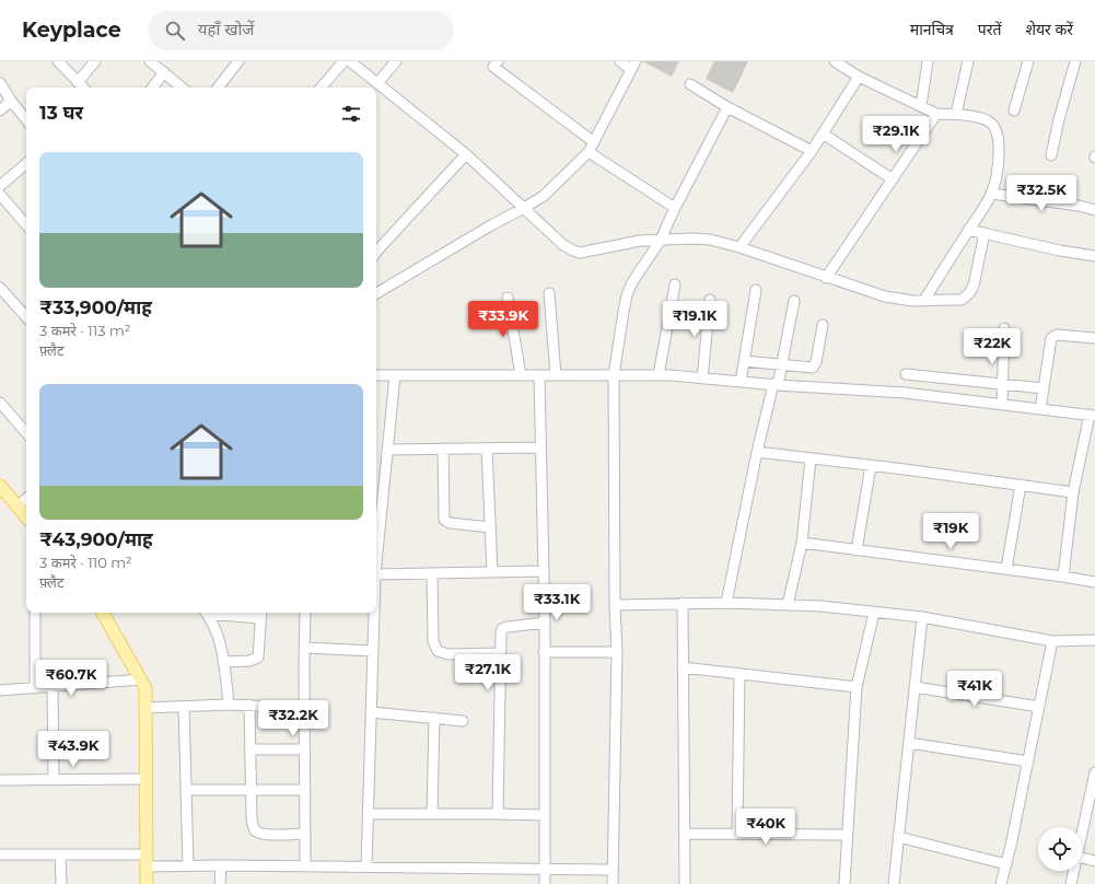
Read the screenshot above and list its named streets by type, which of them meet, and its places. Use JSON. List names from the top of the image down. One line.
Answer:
{"page":{"header":"Keyplace","search":"यहाँ खोजें","nav":["मानचित्र","परतें","शेयर करें"],"heading":"13 घर","price":["₹29.1K","₹32.5K","₹33.9K","₹19.1K","₹22K","₹19K","₹33.1K","₹27.1K","₹60.7K","₹41K","₹32.2K","₹43.9K","₹40K"],"list":[{"name":"₹33,900/माह","note":"3 कमरे · 113 m² · फ़्लैट"},{"name":"₹43,900/माह","note":"3 कमरे · 110 m² · फ़्लैट"}]}}
